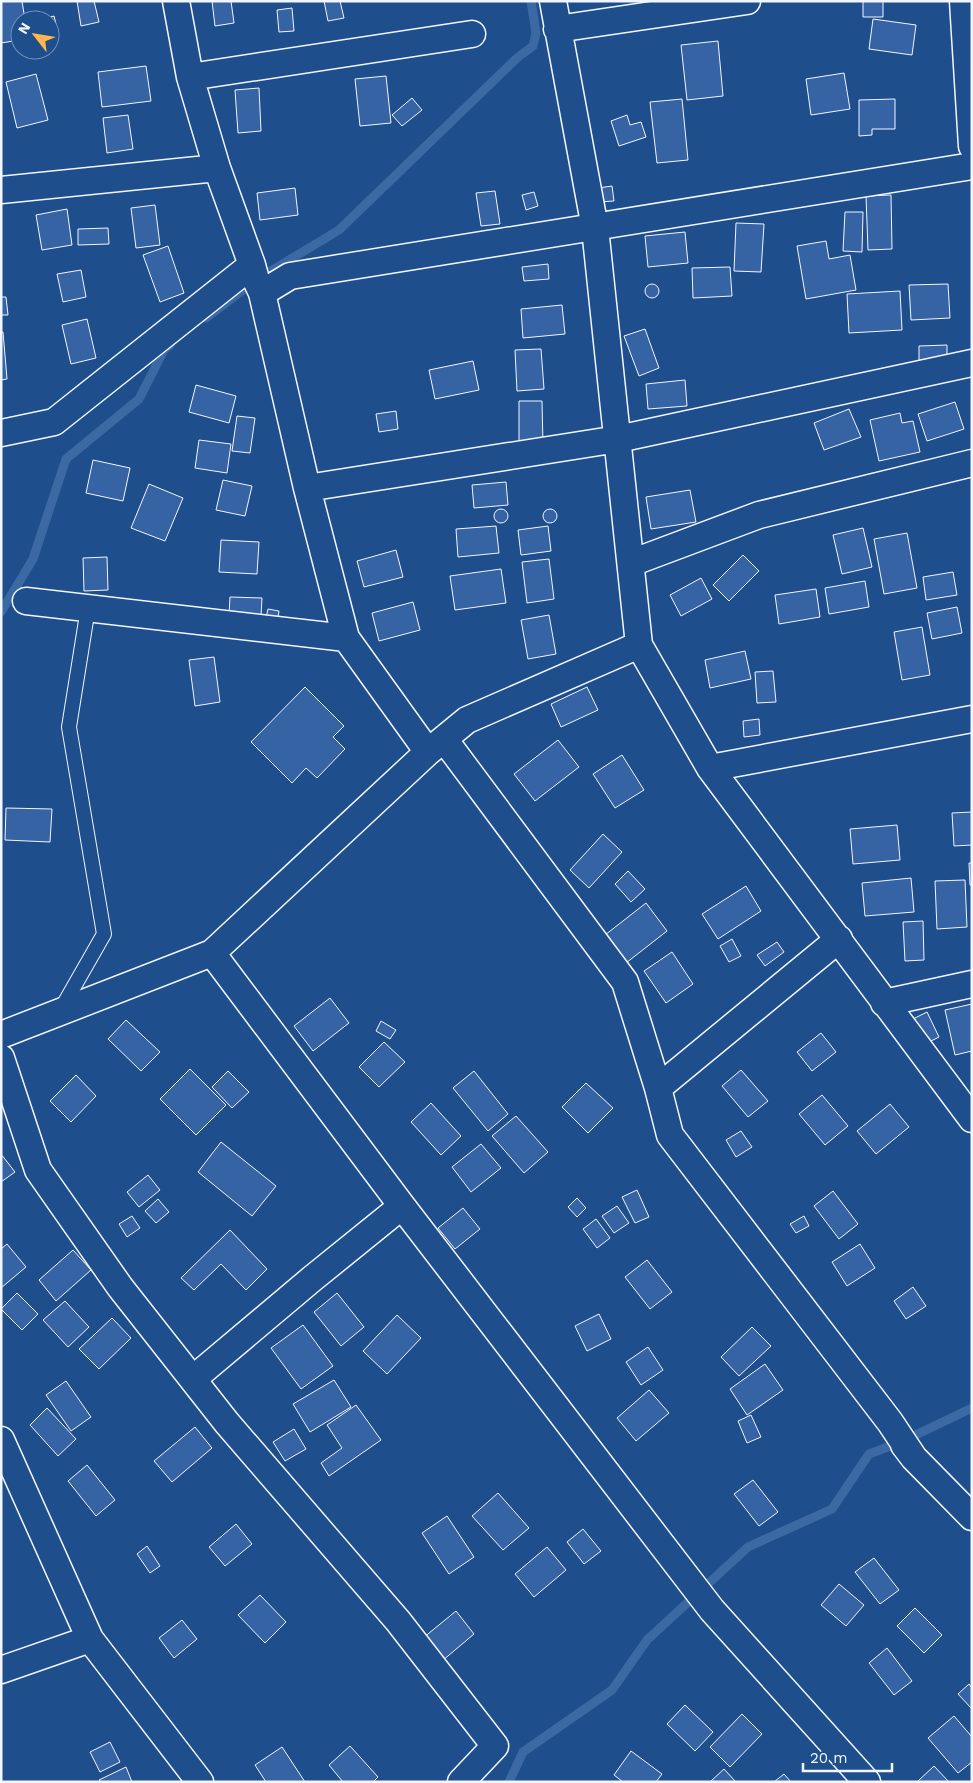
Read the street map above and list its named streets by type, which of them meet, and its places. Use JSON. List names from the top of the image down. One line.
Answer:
{"scale_bar":"20 m","north":"top left"}
